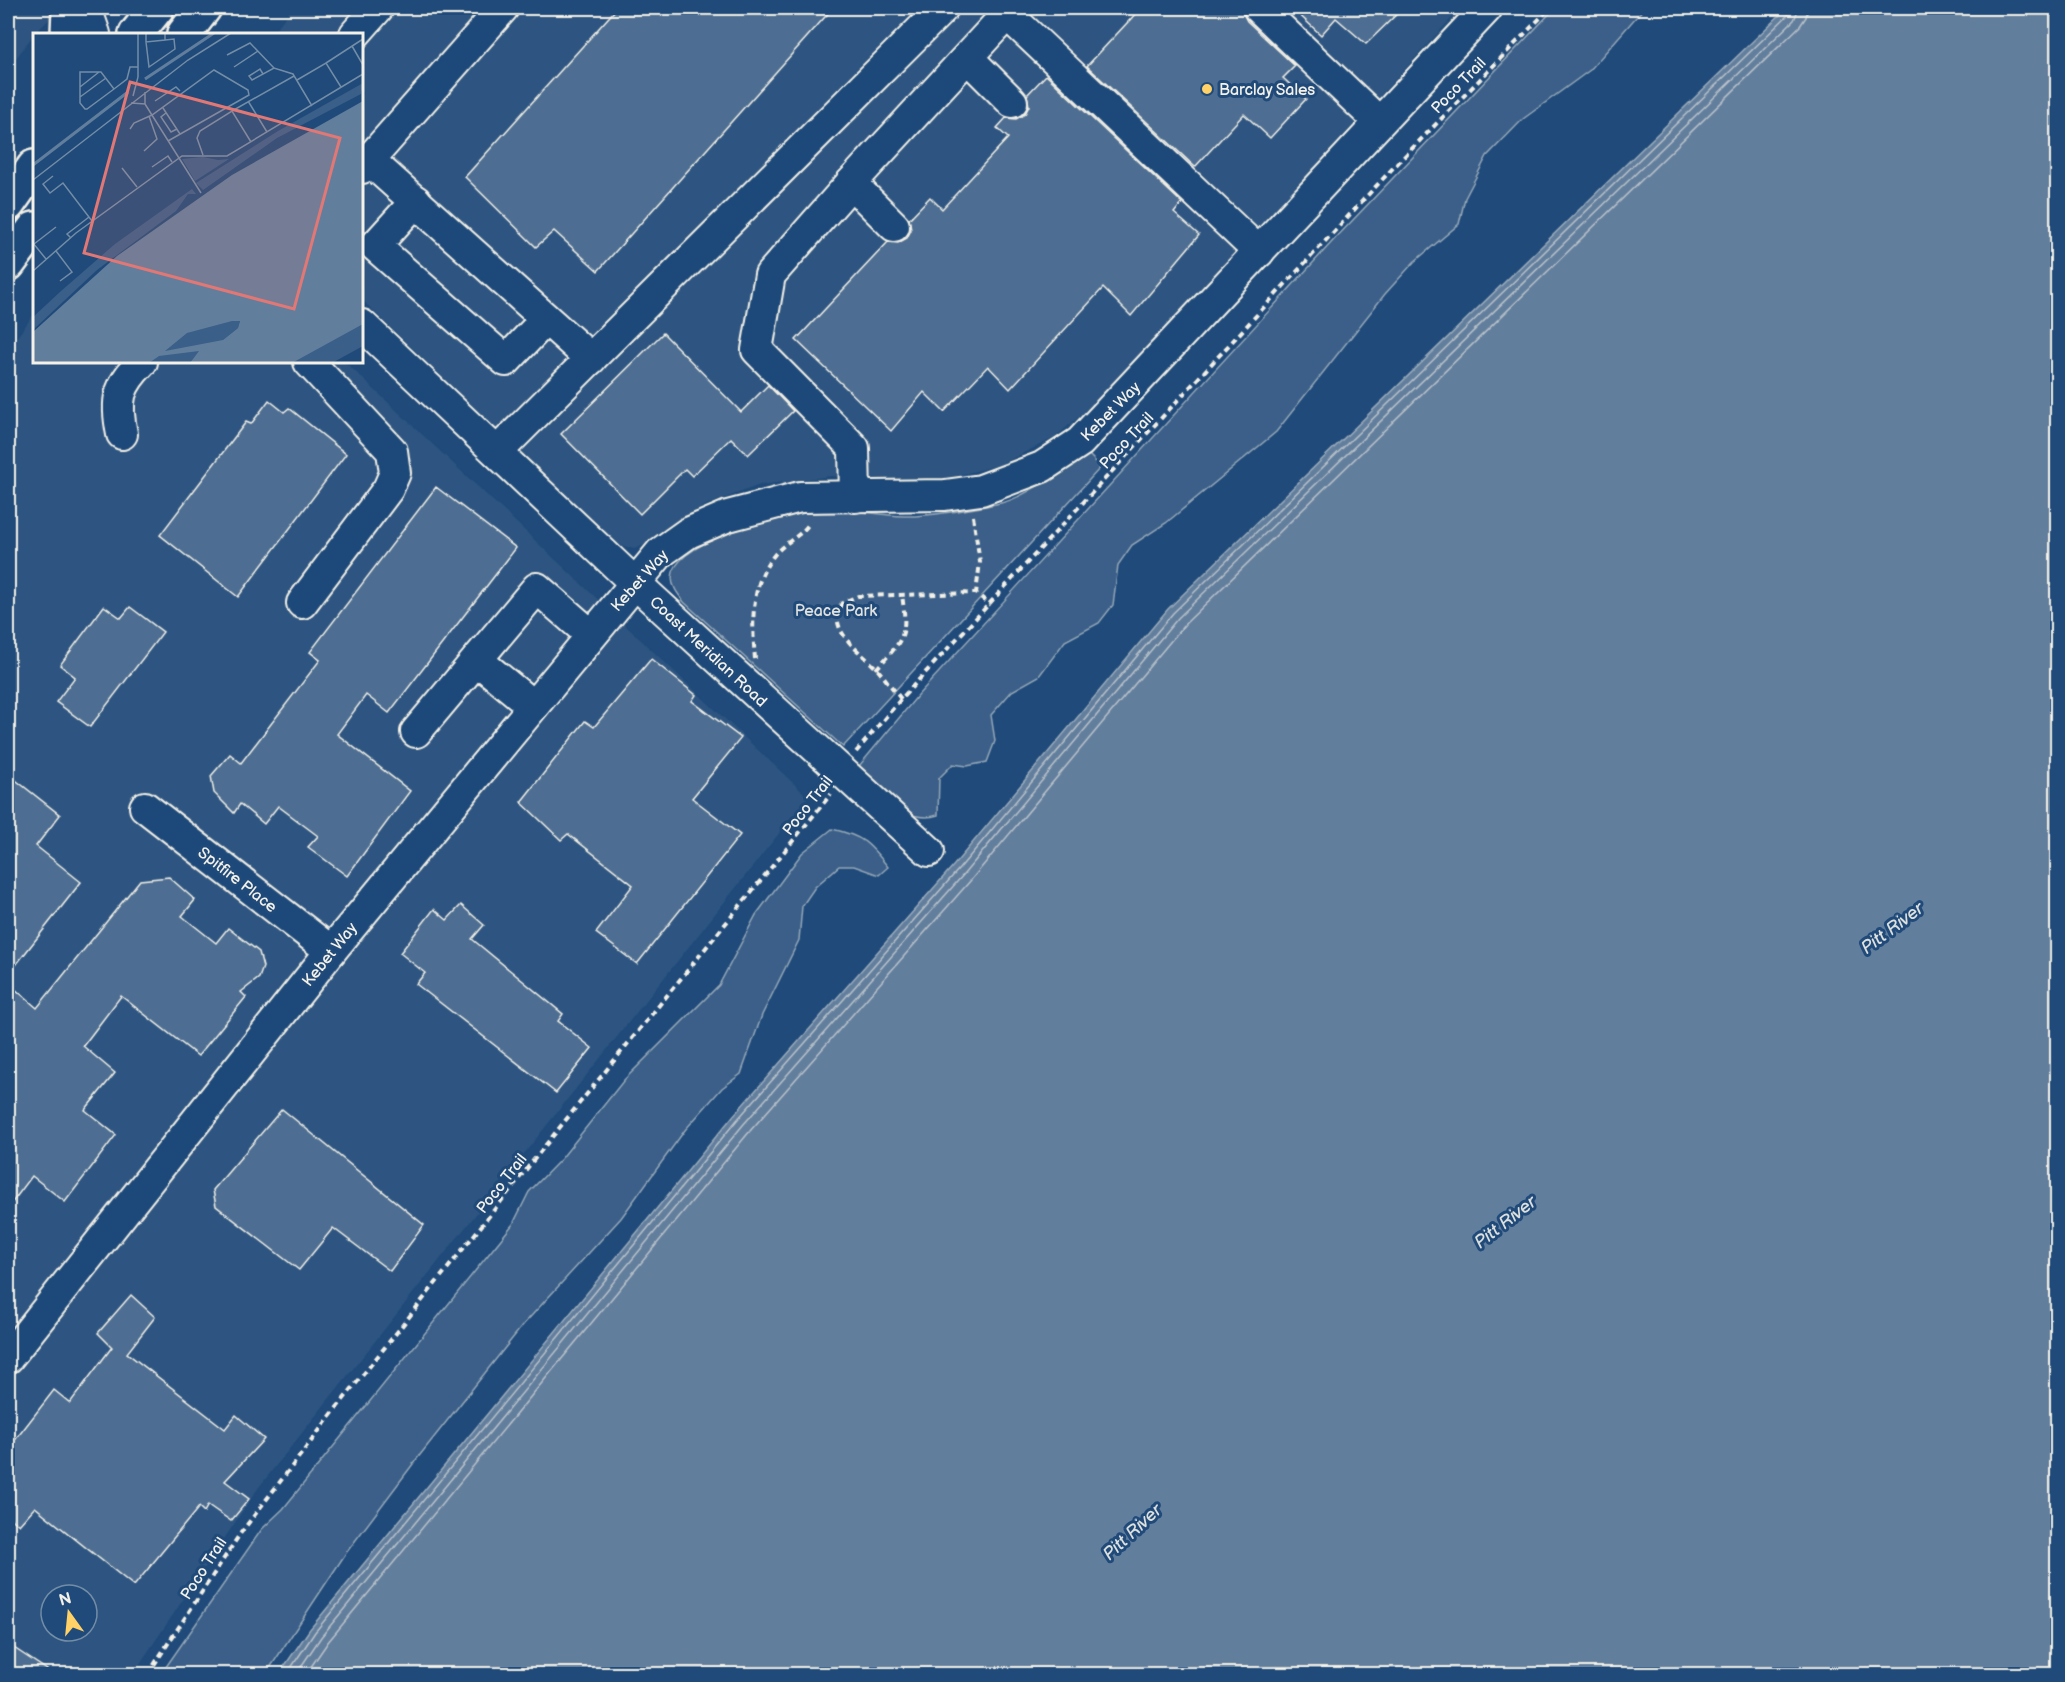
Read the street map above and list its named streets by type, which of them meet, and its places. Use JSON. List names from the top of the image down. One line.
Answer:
{"streets":{"street":["Kebet Way","Coast Meridian Road","Spitfire Place"],"path":["Poco Trail"]},"crossings":[["Poco Trail","Coast Meridian Road"],["Kebet Way","Coast Meridian Road"],["Kebet Way","Spitfire Place"]],"water":["Pitt River"],"parks":["Peace Park"],"places":["Barclay Sales"],"north":"top"}
